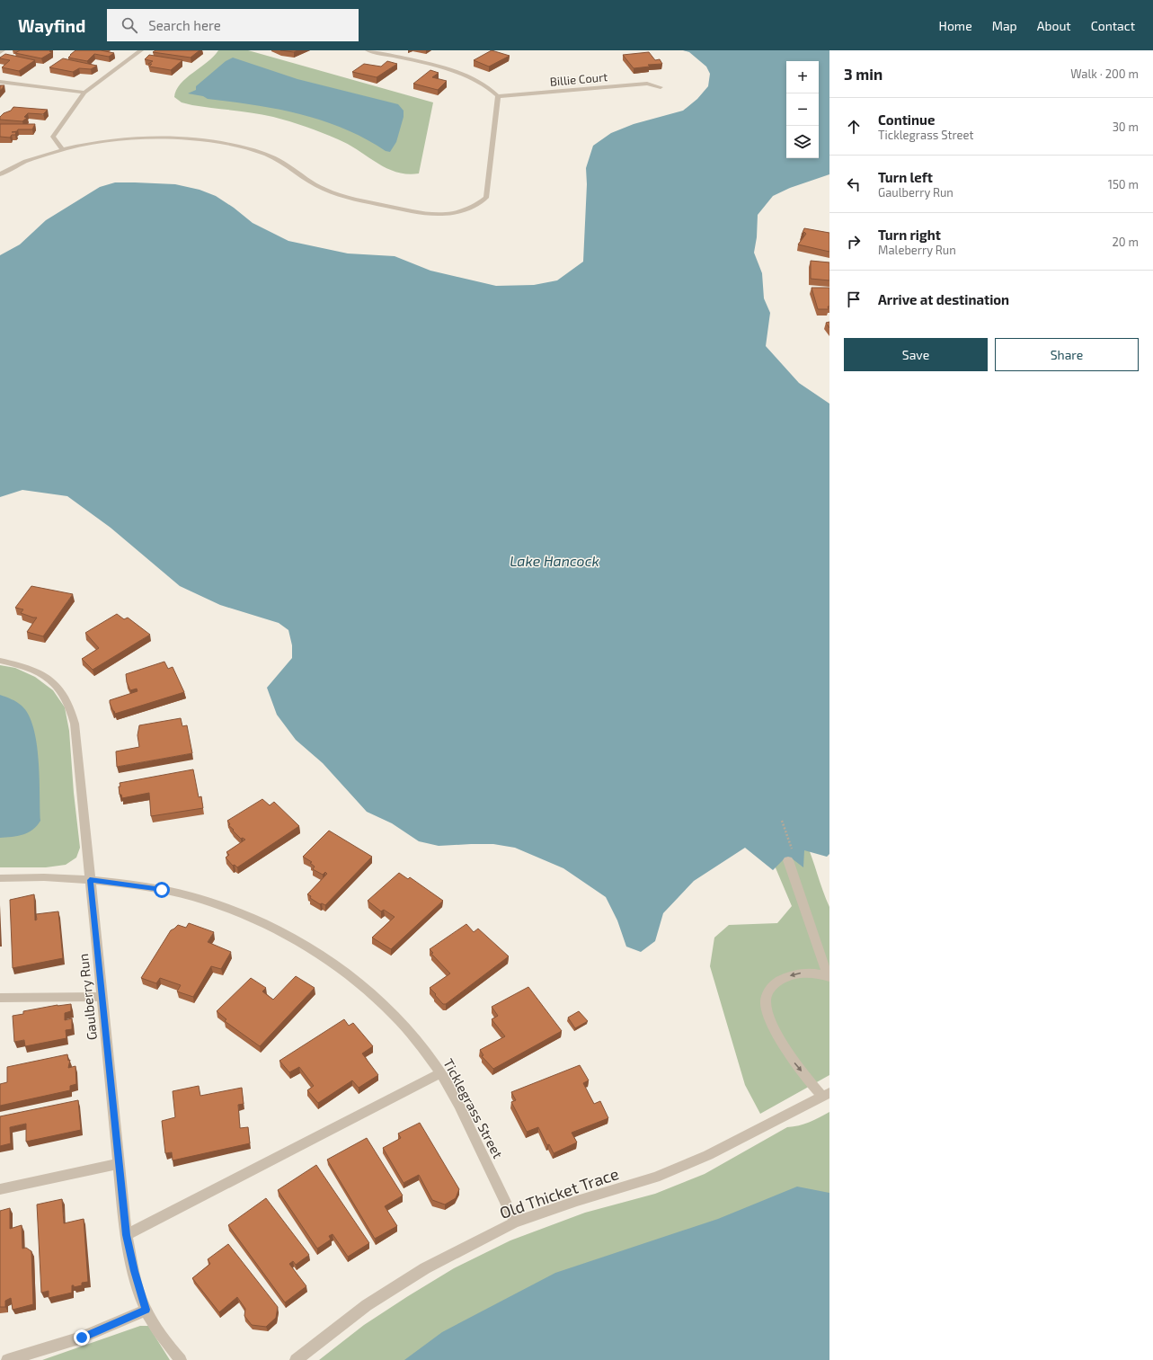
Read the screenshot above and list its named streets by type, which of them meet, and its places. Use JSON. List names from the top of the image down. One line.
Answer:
{"streets":{"street":["Billie Court","Gaulberry Run","Ticklegrass Street","Old Thicket Trace"]},"crossings":[["Gaulberry Run","Ticklegrass Street"],["Ticklegrass Street","Old Thicket Trace"]],"water":["Lake Hancock"],"page":{"header":"Wayfind","search":"Search here","nav":["Home","Map","About","Contact"],"heading":["3 min","Walk · 200 m"],"map_buttons":["+","−"],"list":[["Continue","Ticklegrass Street","30 m"],["Turn left","Gaulberry Run","150 m"],["Turn right","Maleberry Run","20 m"],"Arrive at destination"],"buttons":["Save","Share"]}}
